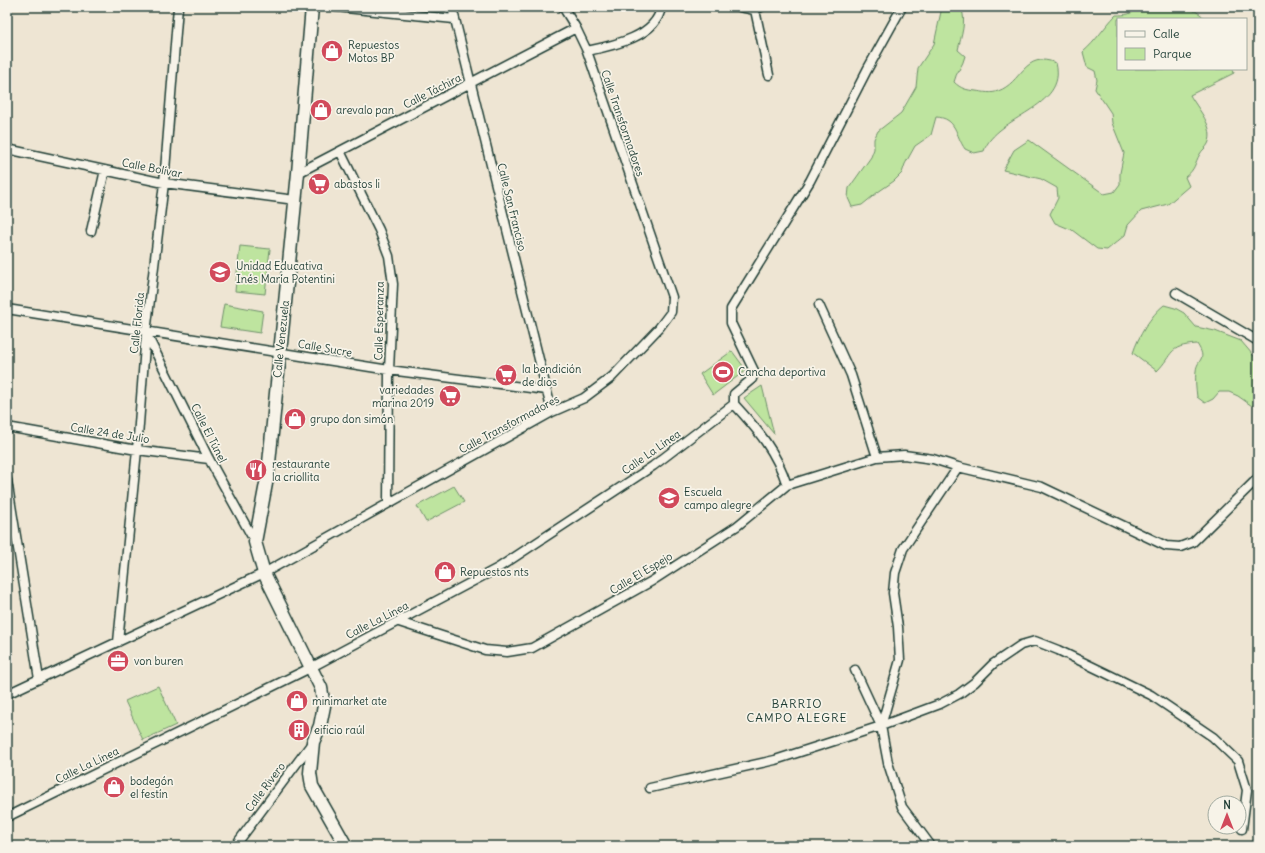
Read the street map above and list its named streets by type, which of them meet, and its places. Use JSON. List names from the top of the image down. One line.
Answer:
{"streets":{"street":["Calle Táchira","Calle Transformadores","Calle Bolívar","Calle San Franciso","Calle Esperanza","Calle Florida","Calle Venezuela","Calle Sucre","Calle 24 de Julio","Calle El Túnel","Calle La Línea","Calle El Espejo","Calle Rivero"]},"crossings":[["Calle Táchira","Calle Transformadores"],["Calle Táchira","Calle San Franciso"],["Calle Táchira","Calle Esperanza"],["Calle Táchira","Calle Venezuela"],["Calle Transformadores","Calle San Franciso"],["Calle Transformadores","Calle Esperanza"],["Calle Transformadores","Calle Venezuela"],["Calle Bolívar","Calle Florida"],["Calle Bolívar","Calle Venezuela"],["Calle San Franciso","Calle Sucre"],["Calle Esperanza","Calle Sucre"],["Calle Florida","Calle Sucre"],["Calle Florida","Calle 24 de Julio"],["Calle Florida","Calle El Túnel"],["Calle Venezuela","Calle Sucre"],["Calle Venezuela","Calle El Túnel"],["Calle Venezuela","Calle La Línea"],["Calle Venezuela","Calle Rivero"],["Calle Sucre","Calle El Túnel"],["Calle 24 de Julio","Calle El Túnel"],["Calle La Línea","Calle El Espejo"]],"districts":["BARRIO CAMPO ALEGRE"],"places":{"shop":["Repuestos Motos BP","arevalo pan","grupo don simón","Repuestos nts","minimarket ate","bodegón el festín"],"supermarket":["abastos li","la bendición de dios","variedades marina 2019"],"school or university":["Unidad Educativa Inés María Potentini","Escuela campo alegre"],"sports":["Cancha deportiva"],"restaurant":["restaurante la criollita"],"office":["von buren"],"building":["eificio raúl"]},"legend":["Calle","Parque"],"north":"top"}
